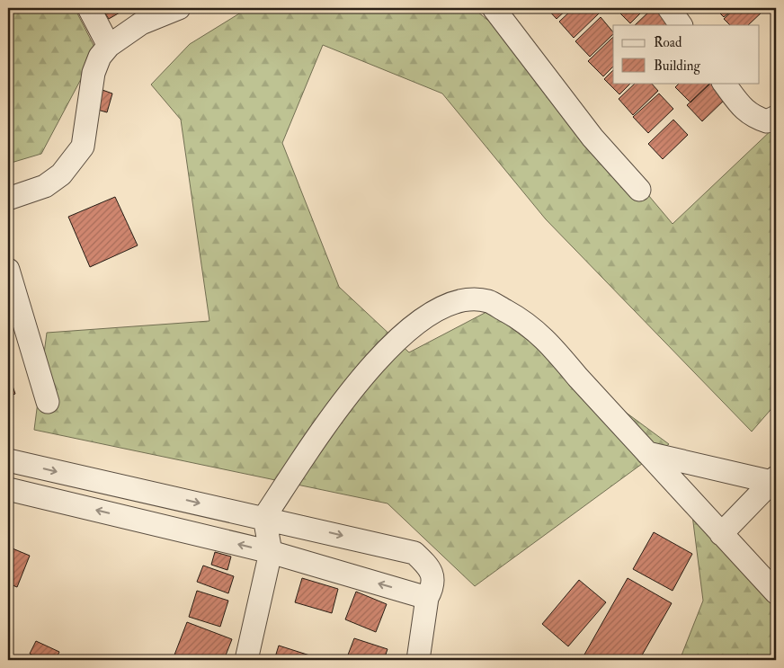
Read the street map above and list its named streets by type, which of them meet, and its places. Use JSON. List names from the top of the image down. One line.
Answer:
{"legend":["Road","Building"]}
